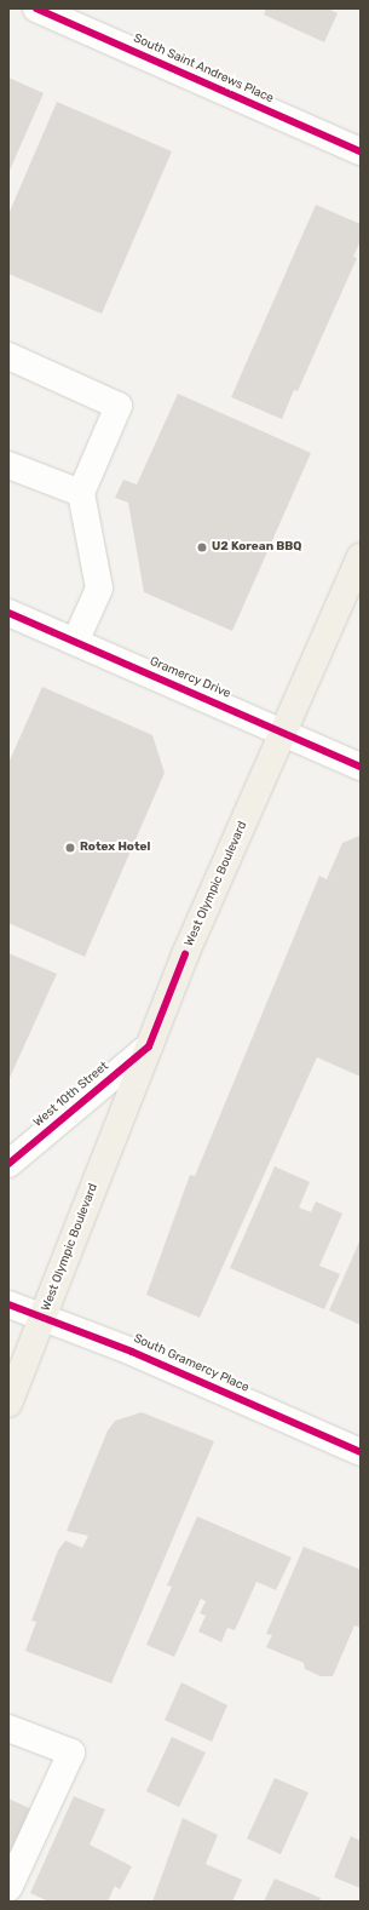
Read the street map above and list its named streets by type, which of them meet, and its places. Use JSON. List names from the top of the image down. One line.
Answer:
{"streets":{"main road":["West Olympic Boulevard"],"street":["South Saint Andrews Place","Gramercy Drive","West 10th Street","South Gramercy Place"]},"crossings":[["Gramercy Drive","West Olympic Boulevard"],["West Olympic Boulevard","West 10th Street"],["West Olympic Boulevard","South Gramercy Place"]],"places":["U2 Korean BBQ","Rotex Hotel"]}
